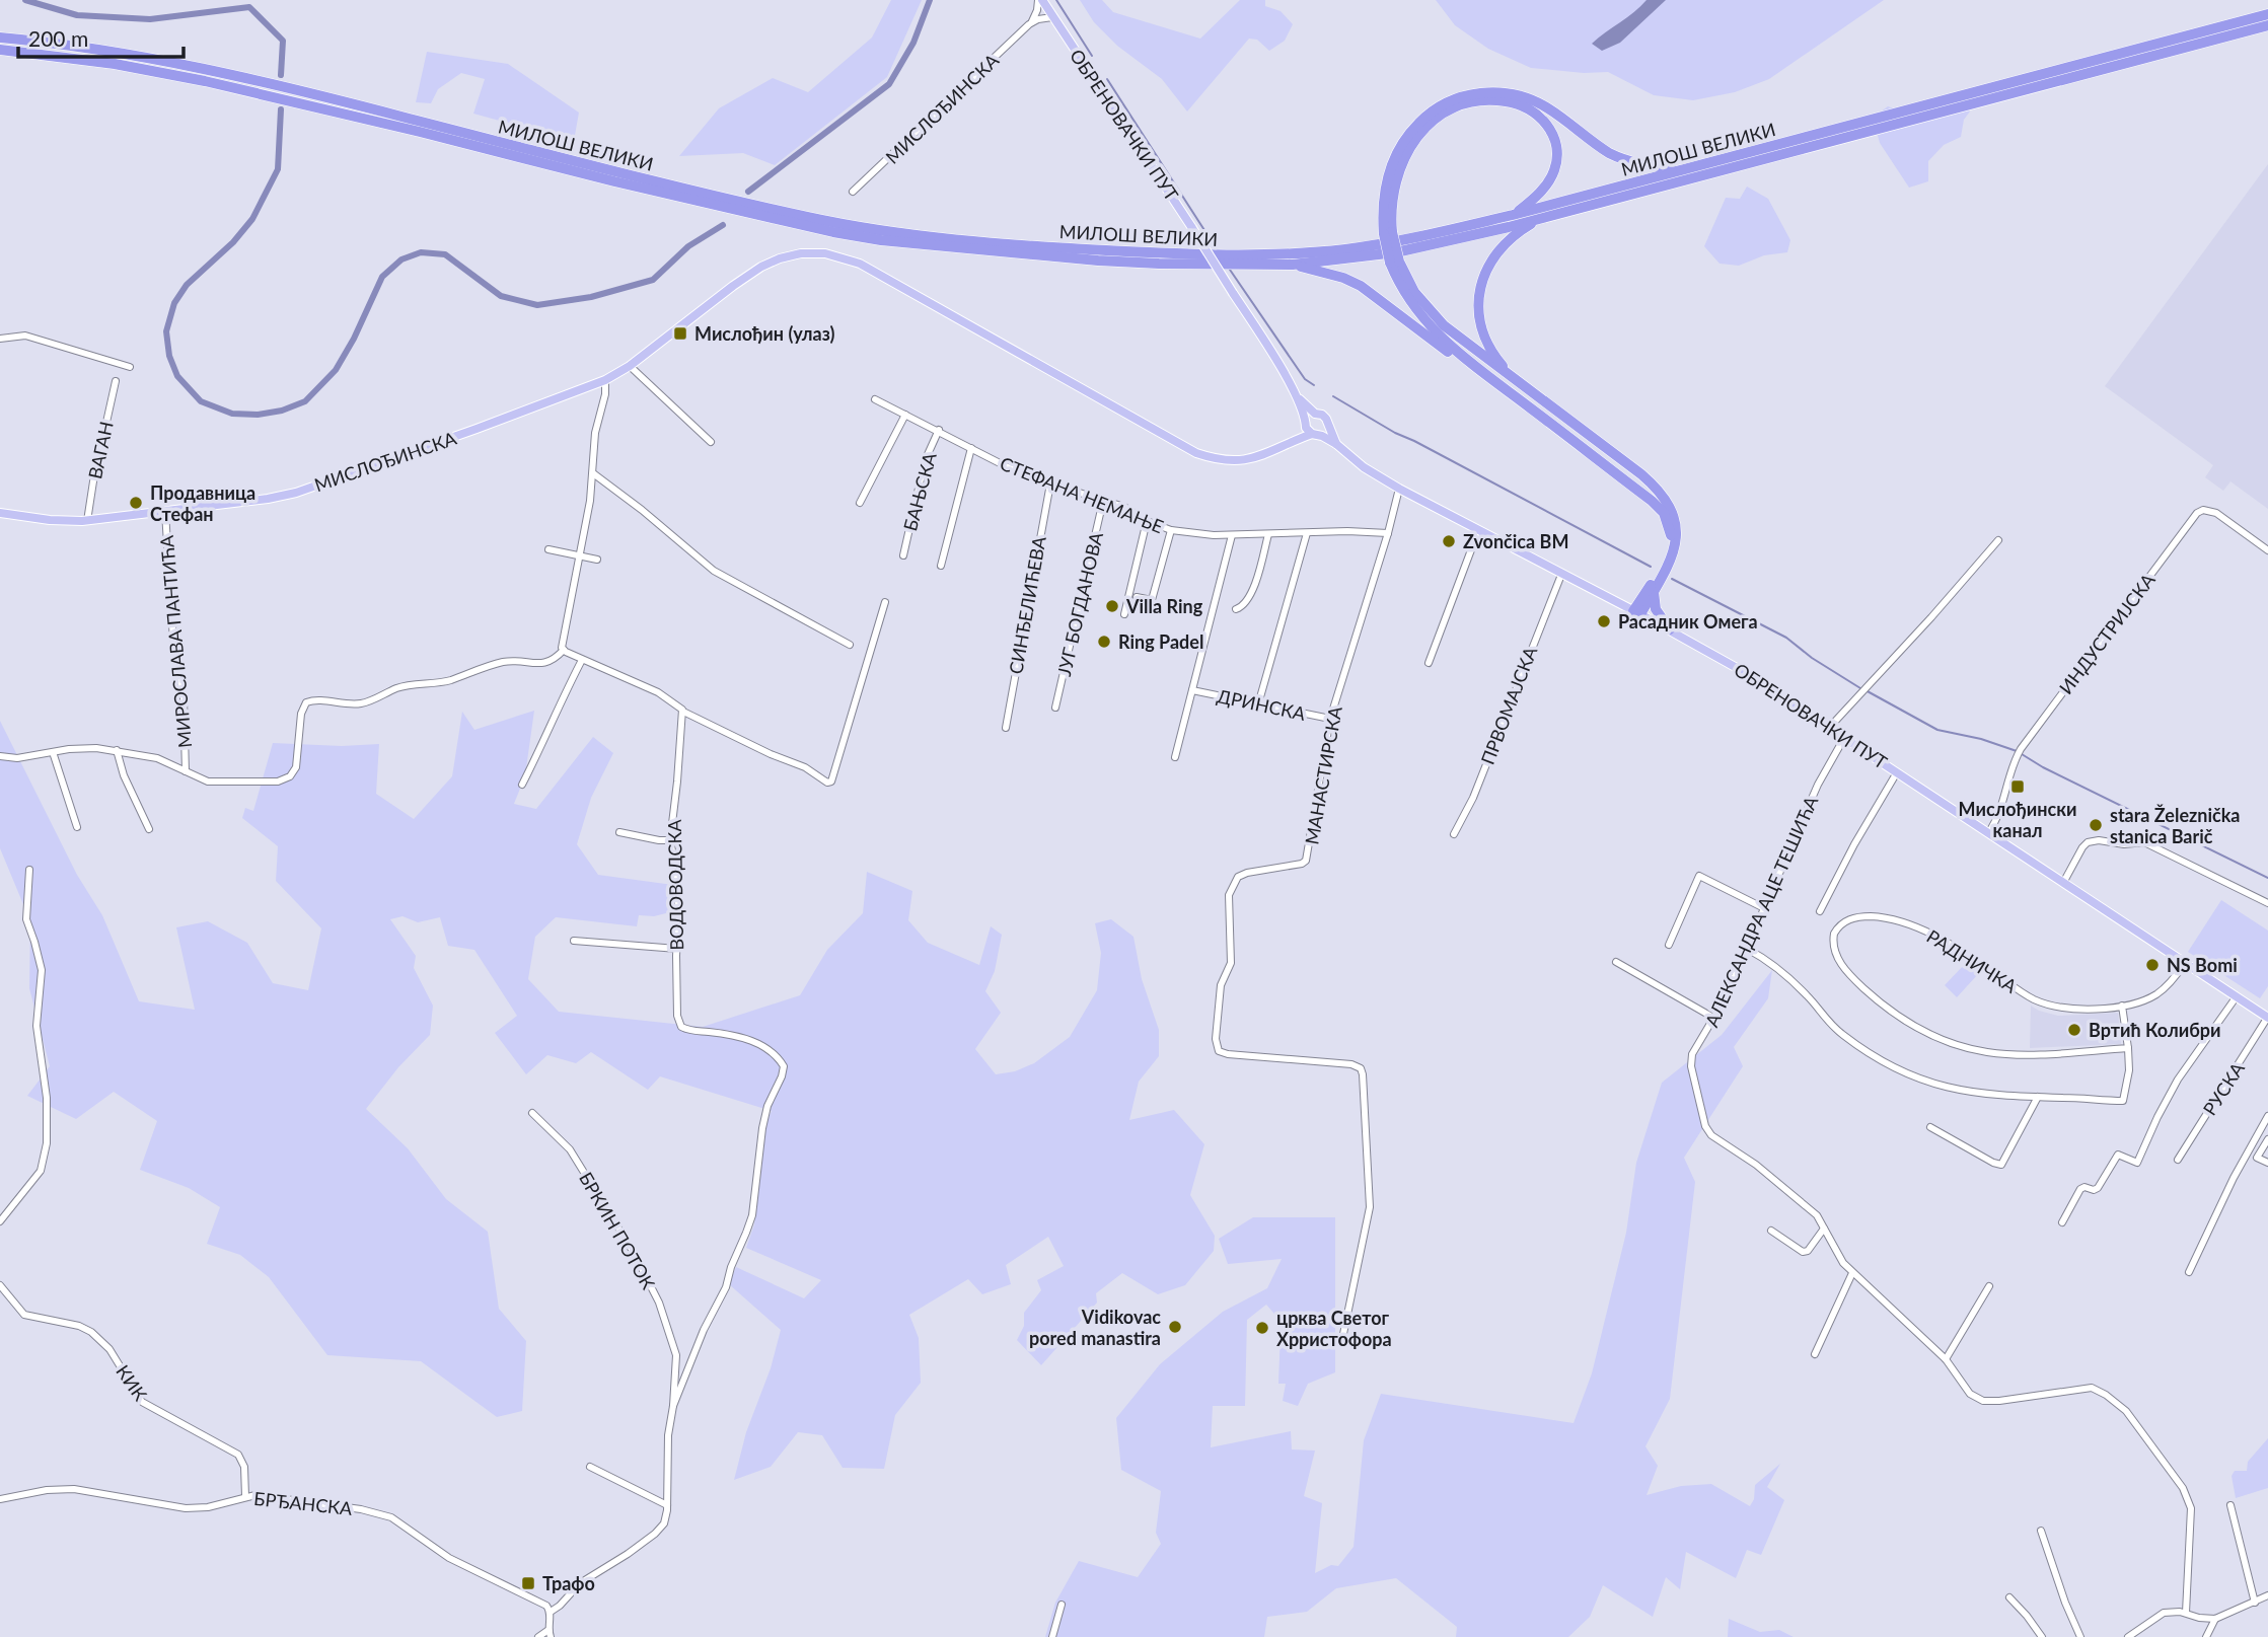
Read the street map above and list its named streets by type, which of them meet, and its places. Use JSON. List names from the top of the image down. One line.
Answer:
{"streets":{"highway":["МИЛОШ ВЕЛИКИ"],"main road":["МИСЛОЂИНСКА","ОБРЕНОВАЧКИ ПУТ"],"street":["ВАГАН","БАЊСКА","СТЕФАНА НЕМАЊЕ","ЈУГ БОГДАНОВА","СИНЂЕЛИЋЕВА","ИНДУСТРИЈСКА","МИРОСЛАВА ПАНТИЋА","ДРИНСКА","ПРВОМАЈСКА","МАНАСТИРСКА","ВОДОВОДСКА","АЛЕКСАНДРА АЦЕ ТЕШИЋА","РАДНИЧКА","РУСКА","БРКИН ПОТОК","КИК","БРЂАНСКА"]},"crossings":[["МИСЛОЂИНСКА","ОБРЕНОВАЧКИ ПУТ"],["МИСЛОЂИНСКА","ВАГАН"],["МИСЛОЂИНСКА","МИРОСЛАВА ПАНТИЋА"],["ОБРЕНОВАЧКИ ПУТ","ИНДУСТРИЈСКА"],["ОБРЕНОВАЧКИ ПУТ","ПРВОМАЈСКА"],["ОБРЕНОВАЧКИ ПУТ","МАНАСТИРСКА"],["ОБРЕНОВАЧКИ ПУТ","АЛЕКСАНДРА АЦЕ ТЕШИЋА"],["ОБРЕНОВАЧКИ ПУТ","РАДНИЧКА"],["ОБРЕНОВАЧКИ ПУТ","РУСКА"],["БАЊСКА","СТЕФАНА НЕМАЊЕ"],["СТЕФАНА НЕМАЊЕ","ЈУГ БОГДАНОВА"],["СТЕФАНА НЕМАЊЕ","СИНЂЕЛИЋЕВА"],["СТЕФАНА НЕМАЊЕ","МАНАСТИРСКА"],["ДРИНСКА","МАНАСТИРСКА"],["ВОДОВОДСКА","БРКИН ПОТОК"],["БРКИН ПОТОК","БРЂАНСКА"],["КИК","БРЂАНСКА"]],"places":{"transit":["Мислођин (улаз)","Мислођински канал","Трафо"],"other":["Продавница Стефан","Zvončica BM","Villa Ring","Расадник Омега","Ring Padel","stara Železnička stanica Barič","NS Bomi","Вртић Колибри","Vidikovac pored manastira","црква Светог Хрристофора"]},"scale_bar":"200 m"}
